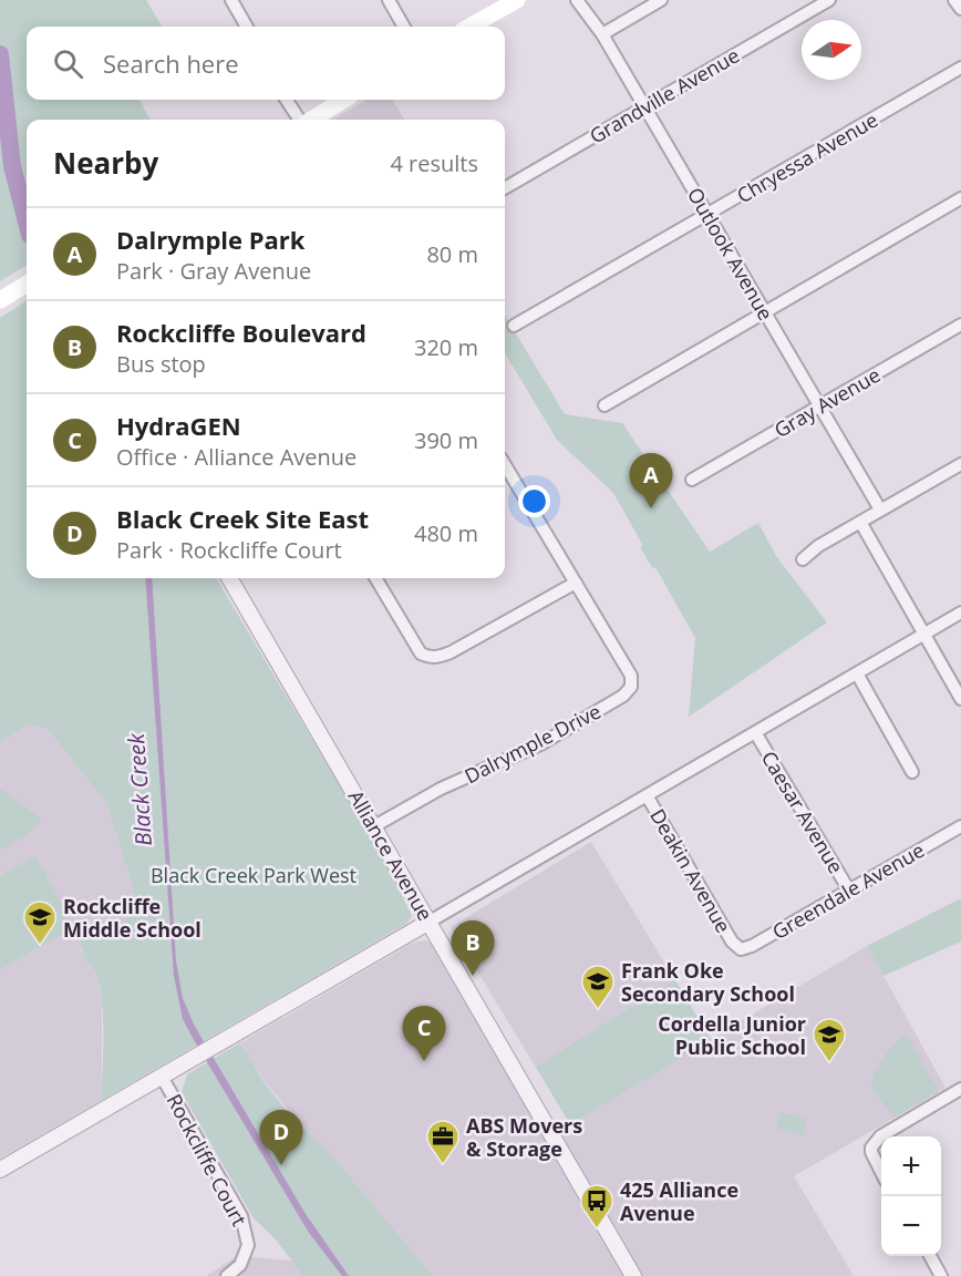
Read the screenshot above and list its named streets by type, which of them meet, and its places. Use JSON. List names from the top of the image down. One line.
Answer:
{"streets":{"street":["Grandville Avenue","Chryessa Avenue","Outlook Avenue","Gray Avenue","Dalrymple Drive","Caesar Avenue","Alliance Avenue","Deakin Avenue","Greendale Avenue","Rockcliffe Court"]},"crossings":[["Grandville Avenue","Outlook Avenue"],["Chryessa Avenue","Outlook Avenue"],["Outlook Avenue","Gray Avenue"],["Dalrymple Drive","Alliance Avenue"],["Caesar Avenue","Greendale Avenue"],["Deakin Avenue","Greendale Avenue"]],"water":["Black Creek"],"parks":["Black Creek Park West"],"places":{"school or university":["Rockcliffe Middle School","Frank Oke Secondary School","Cordella Junior Public School"],"office":["ABS Movers & Storage"],"bus stop":["425 Alliance Avenue"]},"north":"right","page":{"search":"Search here","heading":["Nearby","4 results"],"list":[{"mark":"A","name":"Dalrymple Park","note":"Park · Gray Avenue","value":"80 m"},{"mark":"B","name":"Rockcliffe Boulevard","note":"Bus stop","value":"320 m"},{"mark":"C","name":"HydraGEN","note":"Office · Alliance Avenue","value":"390 m"},{"mark":"D","name":"Black Creek Site East","note":"Park · Rockcliffe Court","value":"480 m"}],"pins":["A","B","C","D"],"map_buttons":["+","−"]}}
